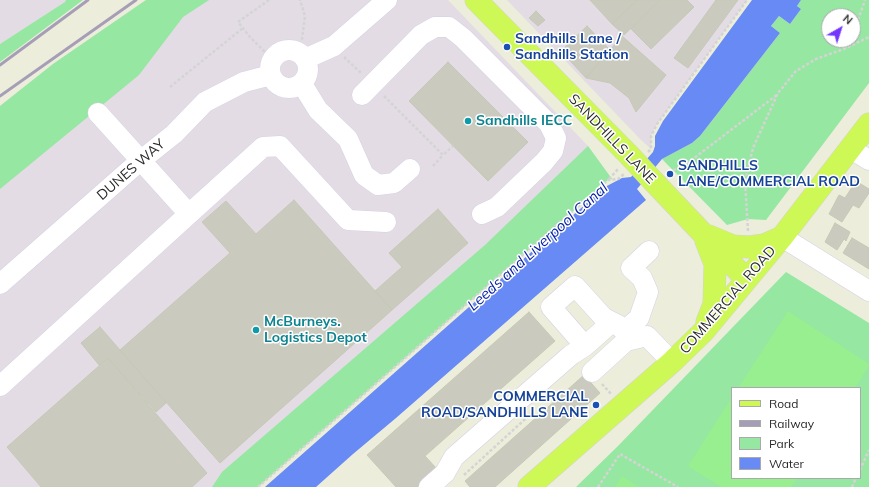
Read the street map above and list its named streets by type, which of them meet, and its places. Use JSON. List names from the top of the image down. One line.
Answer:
{"streets":{"main road":["SANDHILLS LANE","COMMERCIAL ROAD"],"street":["DUNES WAY"]},"crossings":[["SANDHILLS LANE","COMMERCIAL ROAD"]],"water":["Leeds and Liverpool Canal"],"places":["Sandhills Lane / Sandhills Station","Sandhills IECC","SANDHILLS LANE/COMMERCIAL ROAD","McBurneys. Logistics Depot","COMMERCIAL ROAD/SANDHILLS LANE"],"legend":["Road","Railway","Park","Water"],"north":"top right"}
